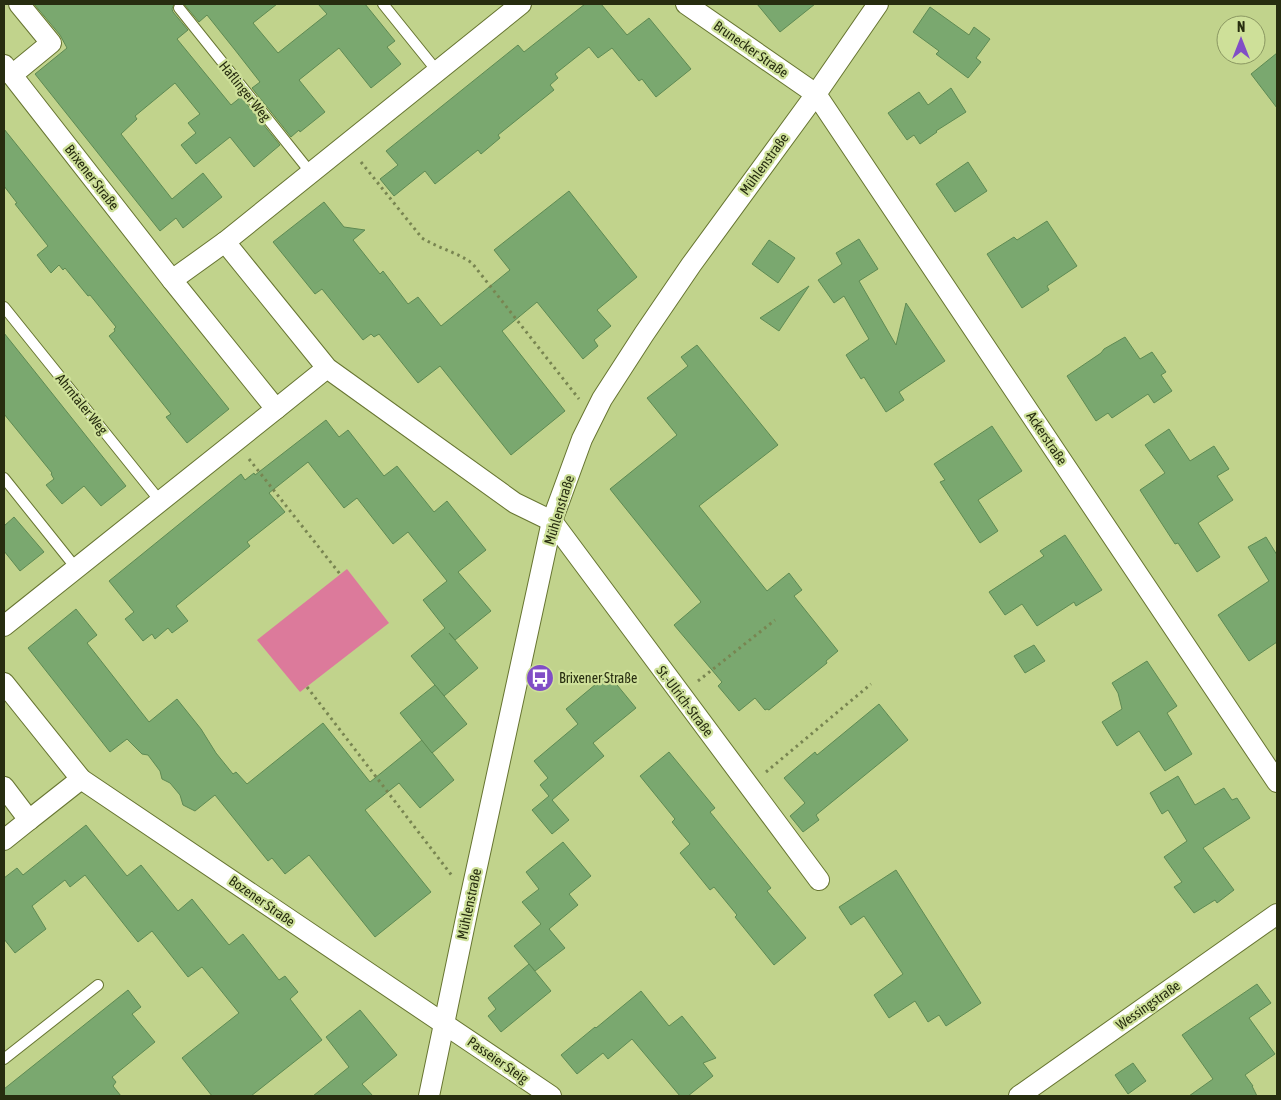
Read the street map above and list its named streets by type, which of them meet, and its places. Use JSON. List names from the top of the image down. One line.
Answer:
{"streets":{"street":["Brunecker Straße","Mühlenstraße","Brixener Straße","Ackerstraße","St.-Ulrich-Straße","Bozener Straße","Wessingstraße","Passeier Steig"],"lane":["Haflinger Weg","Ahrntaler Weg"]},"crossings":[["Brunecker Straße","Mühlenstraße"],["Brunecker Straße","Ackerstraße"],["Mühlenstraße","Ackerstraße"],["Mühlenstraße","St.-Ulrich-Straße"],["Mühlenstraße","Bozener Straße"],["Mühlenstraße","Passeier Steig"],["Bozener Straße","Passeier Steig"]],"places":{"bus stop":["Brixener Straße"]},"north":"top"}
